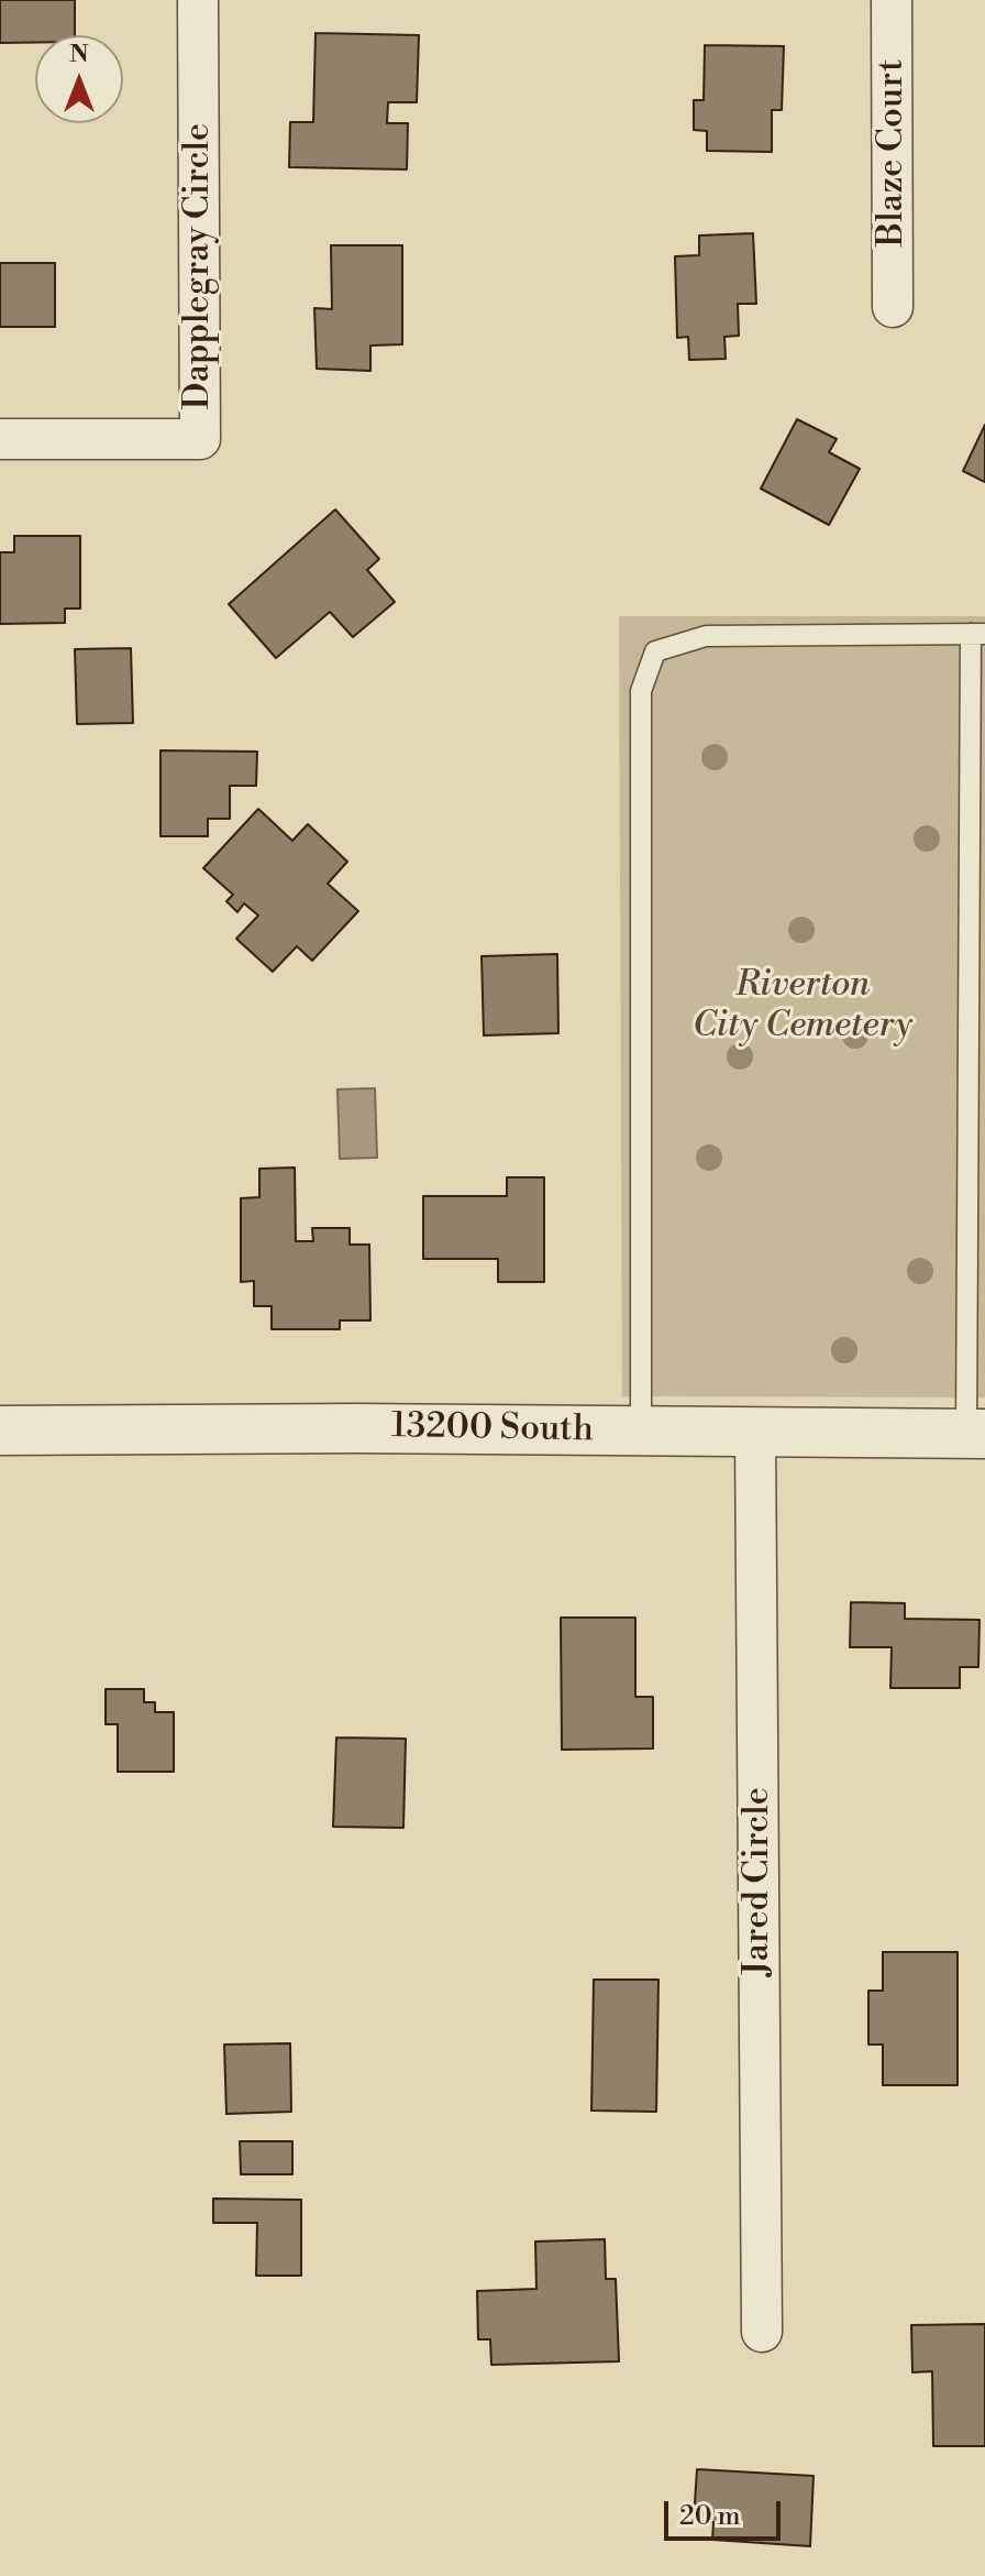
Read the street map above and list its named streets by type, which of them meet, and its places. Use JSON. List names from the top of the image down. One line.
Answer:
{"streets":{"street":["Blaze Court","Dapplegray Circle","13200 South","Jared Circle"]},"crossings":[["13200 South","Jared Circle"]],"parks":["Riverton City Cemetery"],"scale_bar":"20 m","north":"top"}
